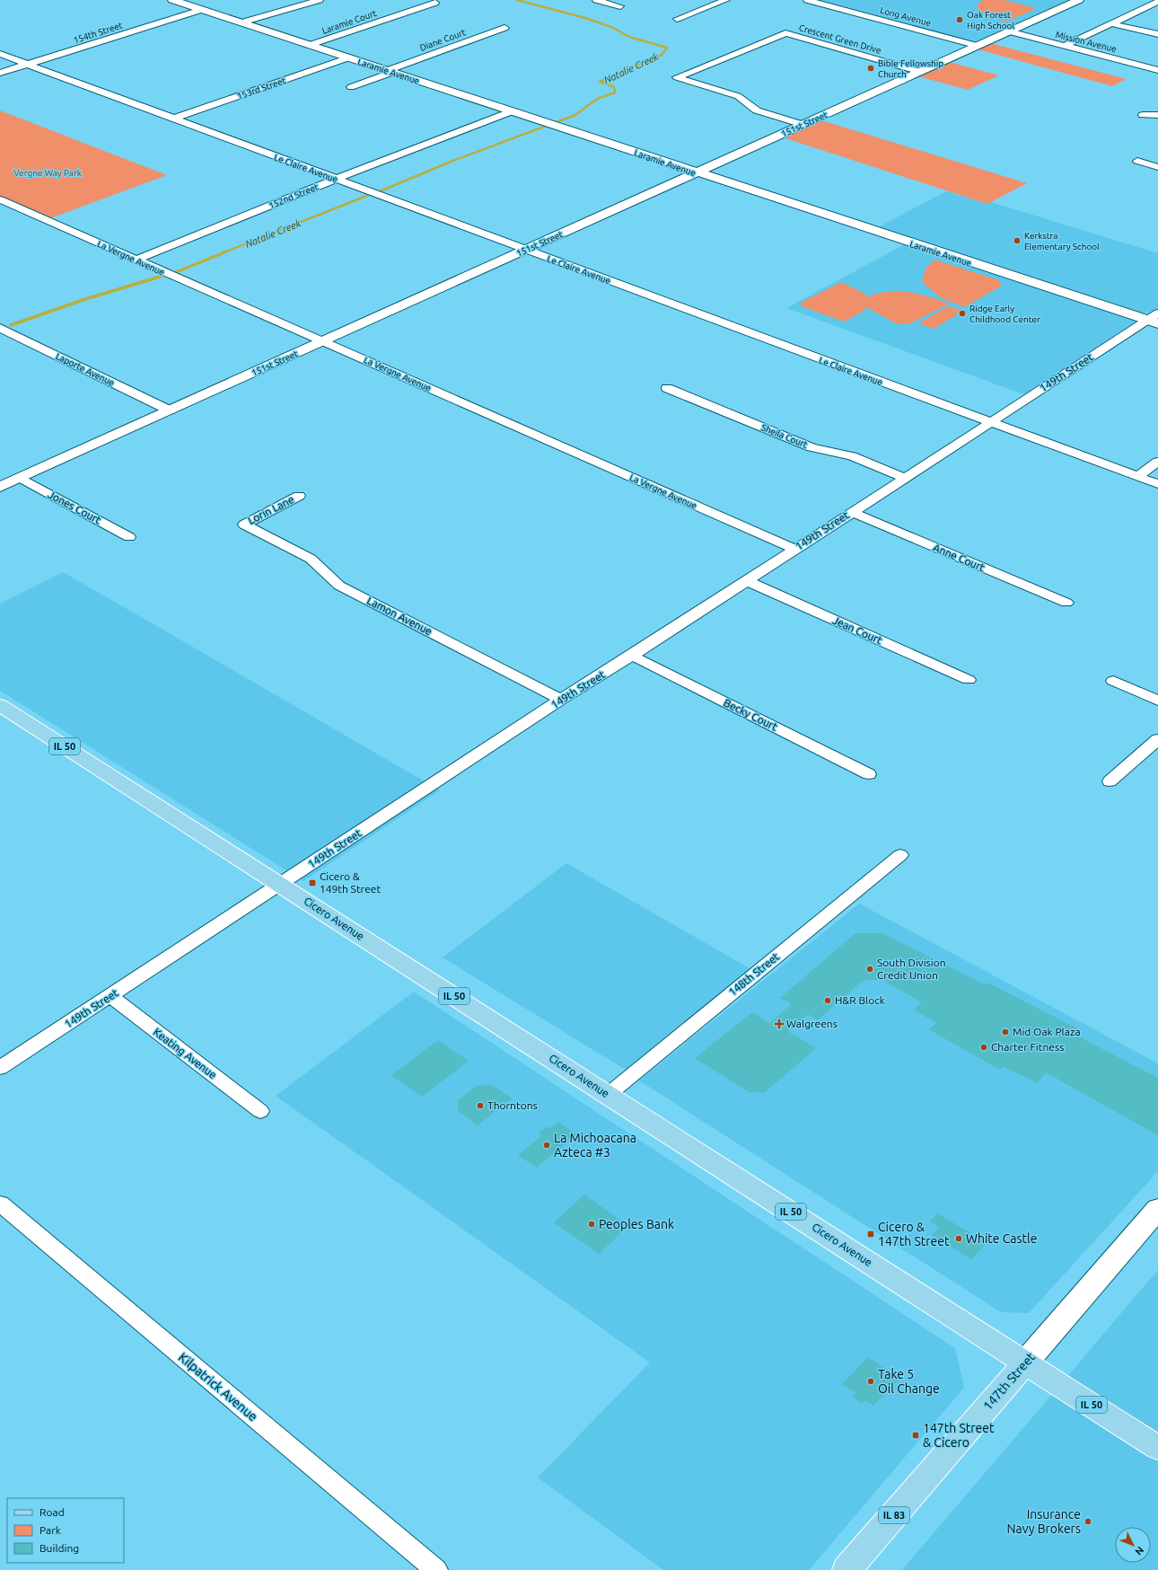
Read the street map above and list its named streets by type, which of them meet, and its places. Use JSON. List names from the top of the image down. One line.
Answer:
{"streets":{"main road":["IL 50","Cicero Avenue","147th Street","IL 83"],"street":["Long Avenue","Laramie Court","154th Street","Crescent Green Drive","Diane Court","Mission Avenue","Laramie Avenue","153rd Street","151st Street","Le Claire Avenue","152nd Street","La Vergne Avenue","Laporte Avenue","149th Street","Sheila Court","Jones Court","Lorin Lane","Anne Court","Lamon Avenue","Jean Court","Becky Court","148th Street","Keating Avenue","Kilpatrick Avenue"]},"crossings":[["Long Avenue","151st Street"],["Laramie Court","Laramie Avenue"],["154th Street","Laramie Avenue"],["154th Street","Le Claire Avenue"],["Crescent Green Drive","151st Street"],["Diane Court","Laramie Avenue"],["Mission Avenue","151st Street"],["Laramie Avenue","153rd Street"],["Laramie Avenue","151st Street"],["Laramie Avenue","152nd Street"],["Laramie Avenue","149th Street"],["153rd Street","Le Claire Avenue"],["151st Street","Le Claire Avenue"],["151st Street","La Vergne Avenue"],["151st Street","Laporte Avenue"],["151st Street","Jones Court"],["Le Claire Avenue","152nd Street"],["Le Claire Avenue","149th Street"],["152nd Street","La Vergne Avenue"],["La Vergne Avenue","149th Street"],["149th Street","Sheila Court"],["149th Street","Anne Court"],["149th Street","Lamon Avenue"],["149th Street","Jean Court"],["149th Street","Becky Court"],["149th Street","Cicero Avenue"],["149th Street","Keating Avenue"],["Lorin Lane","Lamon Avenue"],["Cicero Avenue","148th Street"],["Cicero Avenue","147th Street"]],"water":["Natalie Creek"],"parks":["Vergne Way Park"],"places":{"other":["Oak Forest High School","Bible Fellowship Church","Kerkstra Elementary School","Ridge Early Childhood Center","South Division Credit Union","H&R Block","Mid Oak Plaza","Charter Fitness","Thorntons","La Michoacana Azteca #3","Peoples Bank","White Castle","Take 5 Oil Change","Insurance Navy Brokers"],"transit":["Cicero & 149th Street","Cicero & 147th Street","147th Street & Cicero"],"health":["Walgreens"]},"legend":["Road","Park","Building"],"north":"bottom right"}
